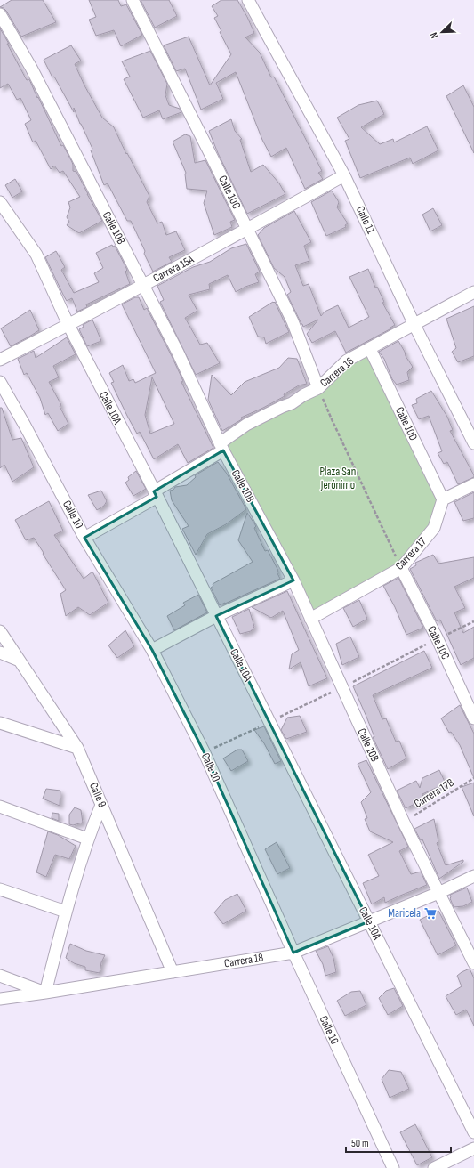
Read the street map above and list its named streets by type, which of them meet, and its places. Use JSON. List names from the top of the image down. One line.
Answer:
{"streets":{"street":["Calle 10C","Calle 11","Calle 10B","Carrera 15A","Carrera 16","Calle 10A","Calle 10D","Calle 10","Carrera 17","Calle 9","Carrera 18"],"path":["Carrera 17B"]},"crossings":[["Calle 10C","Carrera 15A"],["Calle 10C","Carrera 16"],["Calle 10C","Carrera 17"],["Calle 11","Carrera 15A"],["Calle 11","Carrera 16"],["Calle 10B","Carrera 15A"],["Calle 10B","Carrera 16"],["Calle 10B","Carrera 17"],["Calle 10B","Carrera 17B"],["Calle 10B","Carrera 18"],["Carrera 15A","Calle 10A"],["Carrera 16","Calle 10A"],["Carrera 16","Calle 10D"],["Carrera 16","Calle 10"],["Calle 10A","Carrera 18"],["Calle 10D","Carrera 17"],["Calle 10","Carrera 18"],["Calle 9","Carrera 18"]],"parks":["Plaza San Jerónimo"],"places":{"supermarket":["Maricela"]},"scale_bar":"50 m","north":"bottom left"}
